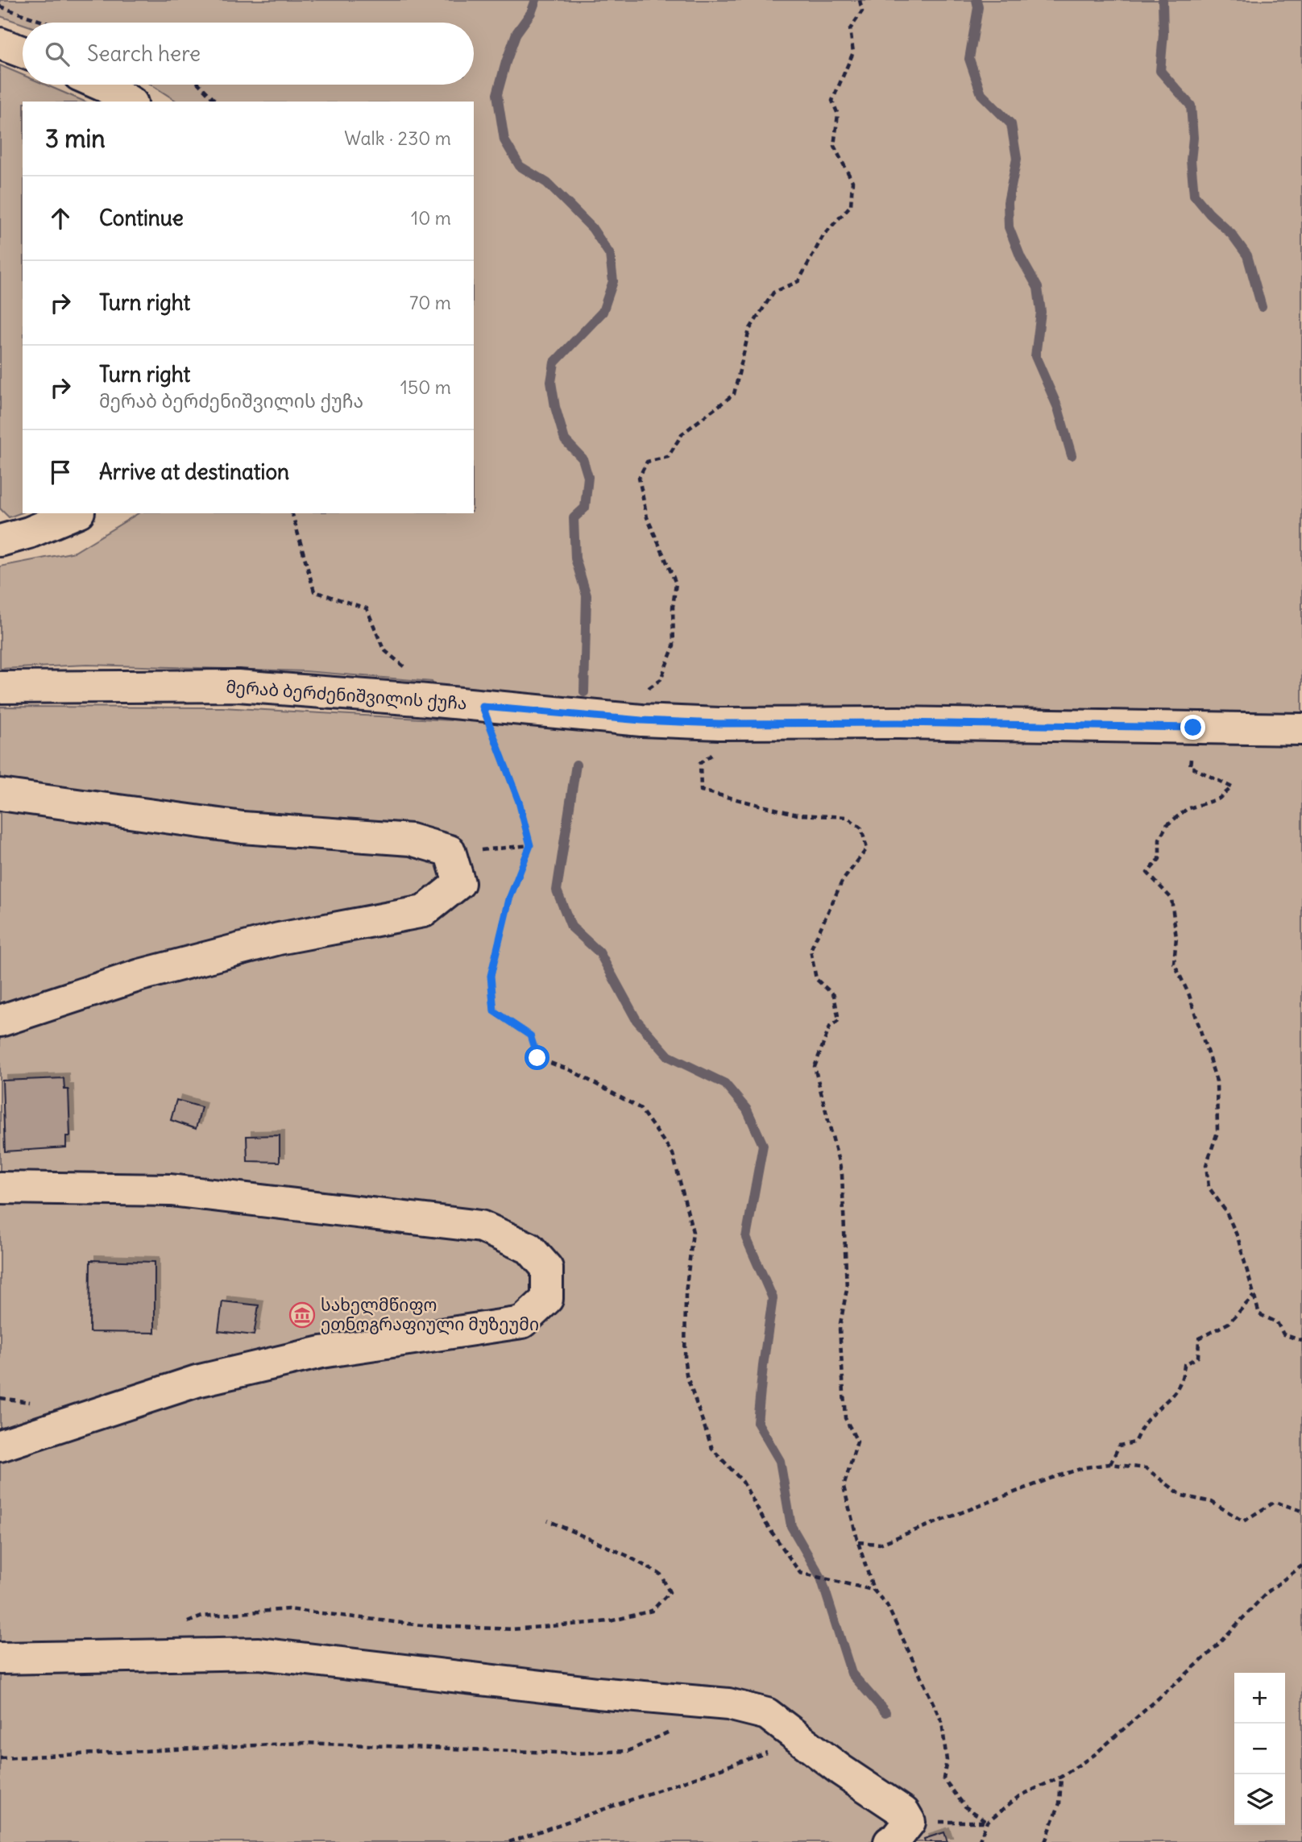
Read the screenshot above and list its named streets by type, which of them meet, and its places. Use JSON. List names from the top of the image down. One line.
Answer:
{"streets":{"street":["მერაბ ბერძენიშვილის ქუჩა"]},"places":{"museum":["სახელმწიფო ეთნოგრაფიული მუზეუმი"]},"page":{"search":"Search here","heading":["3 min","Walk · 230 m"],"list":[["Continue","10 m"],["Turn right","70 m"],["Turn right","მერაბ ბერძენიშვილის ქუჩა","150 m"],"Arrive at destination"],"map_buttons":["+","−"]}}
